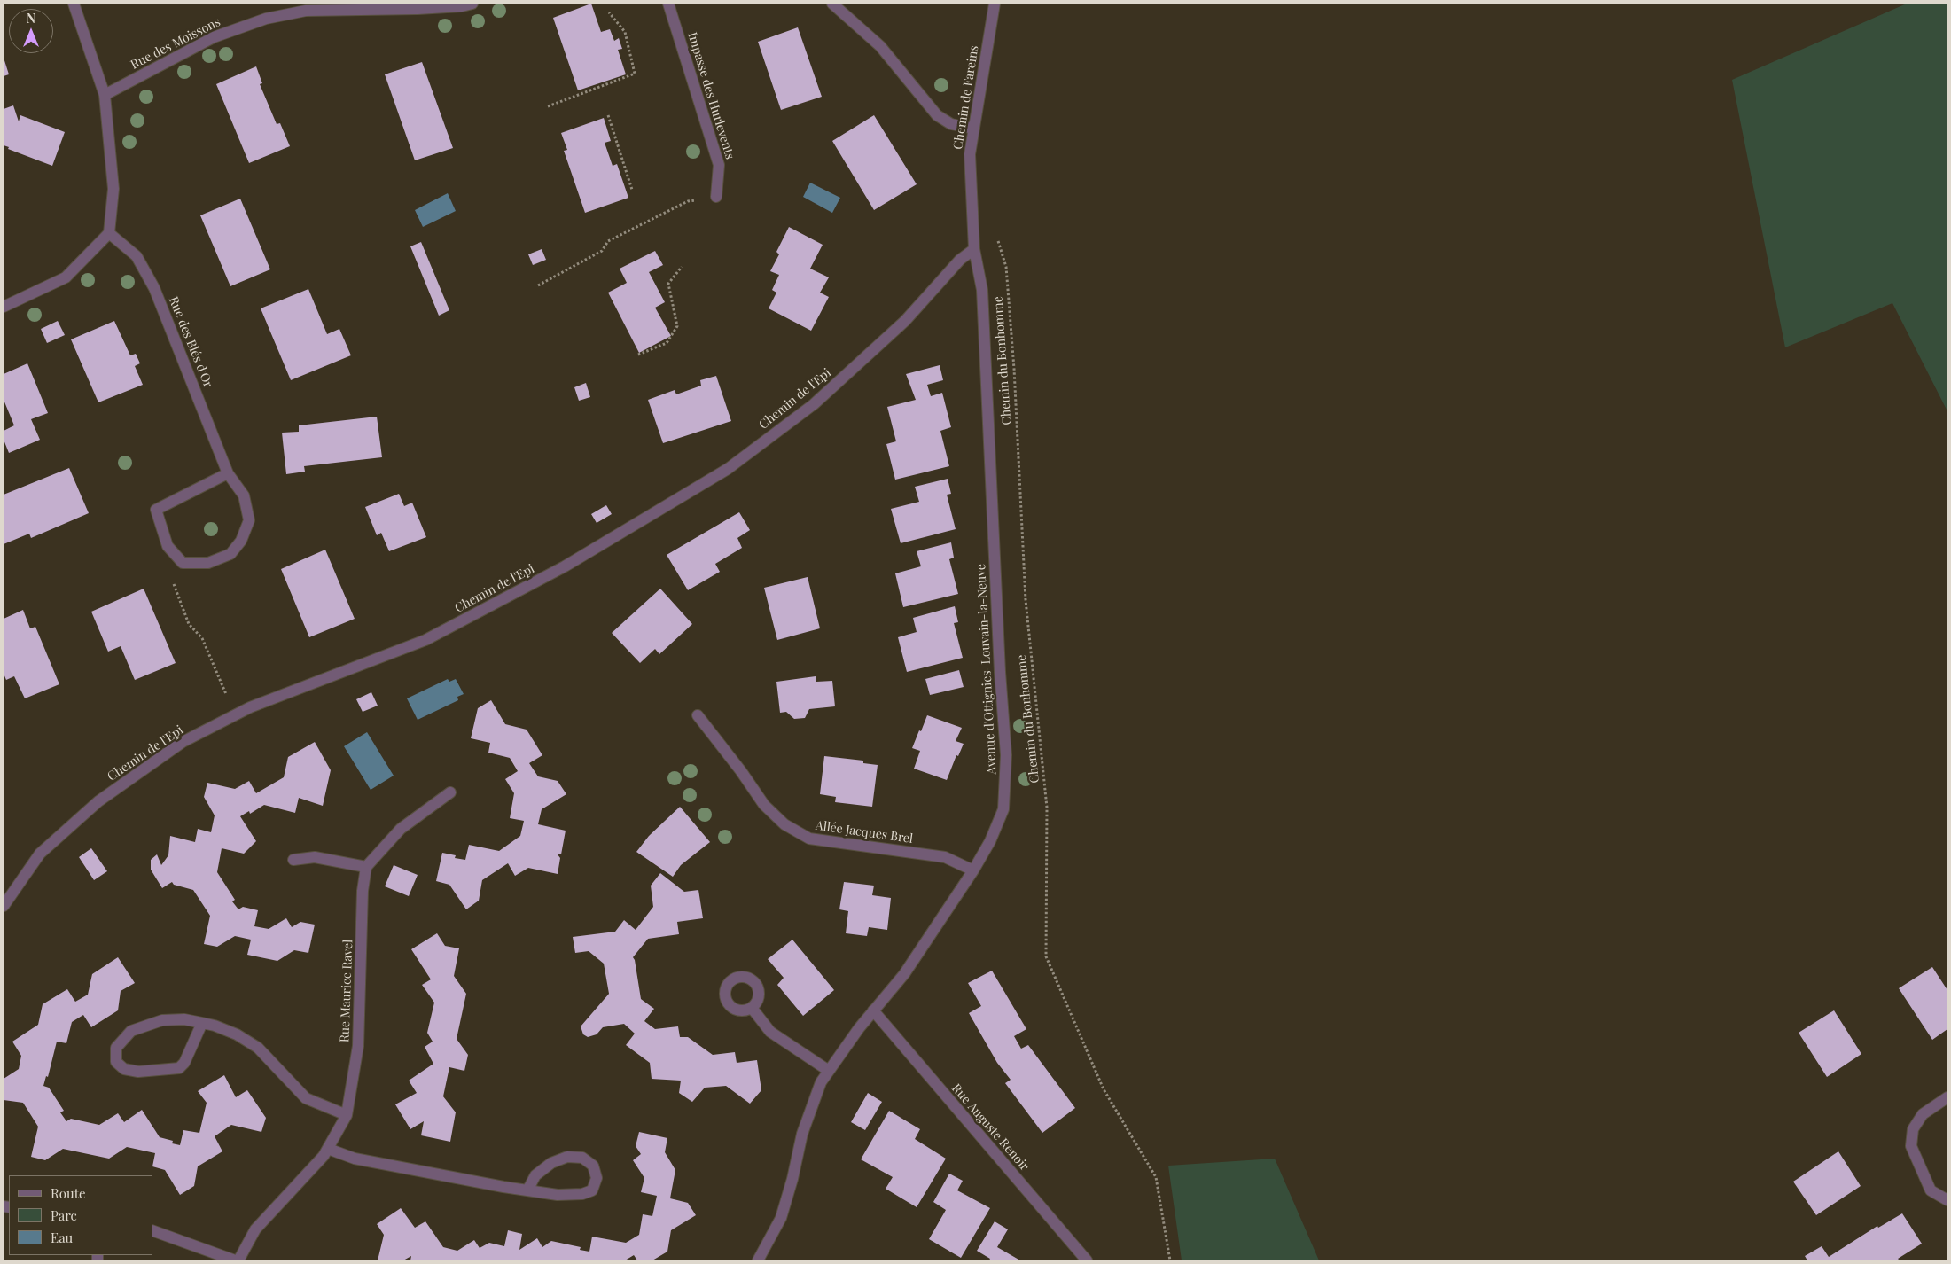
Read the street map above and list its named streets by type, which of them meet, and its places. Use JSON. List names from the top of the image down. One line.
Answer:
{"streets":{"street":["Rue des Moissons","Impasse des Hurlevents","Chemin de Fareins","Rue des Blés d'Or","Chemin de l'Epi","Avenue d'Ottignies-Louvain-la-Neuve","Allée Jacques Brel","Rue Maurice Ravel","Rue Auguste Renoir"],"path":["Chemin du Bonhomme"]},"crossings":[["Chemin de Fareins","Chemin de l'Epi"],["Chemin de Fareins","Avenue d'Ottignies-Louvain-la-Neuve"],["Chemin de l'Epi","Avenue d'Ottignies-Louvain-la-Neuve"],["Avenue d'Ottignies-Louvain-la-Neuve","Allée Jacques Brel"],["Avenue d'Ottignies-Louvain-la-Neuve","Rue Auguste Renoir"]],"legend":["Route","Parc","Eau"],"north":"top"}
